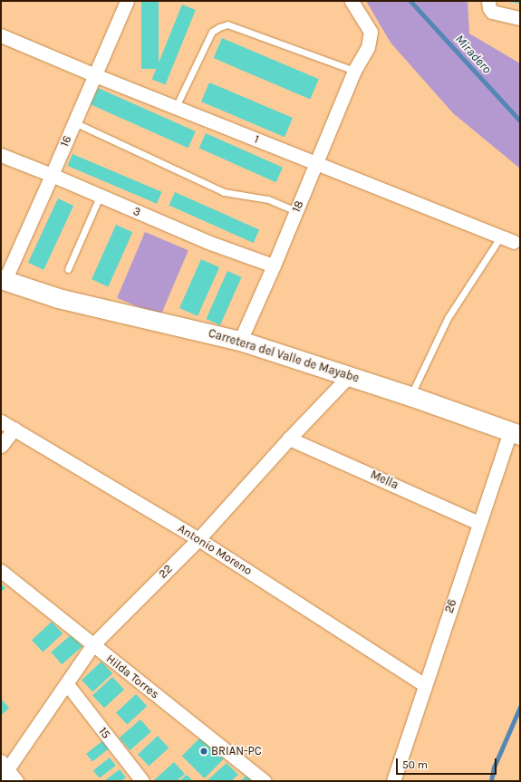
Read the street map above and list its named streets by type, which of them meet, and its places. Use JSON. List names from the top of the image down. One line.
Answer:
{"streets":{"main road":["Carretera del Valle de Mayabe"],"street":["1","16","18","3","Mella","Antonio Moreno","22","26","Hilda Torres","15"]},"crossings":[["1","16"],["1","18"],["16","3"],["16","Carretera del Valle de Mayabe"],["18","3"],["18","Carretera del Valle de Mayabe"],["Carretera del Valle de Mayabe","22"],["Carretera del Valle de Mayabe","26"],["Mella","22"],["Mella","26"],["Antonio Moreno","22"],["Antonio Moreno","26"],["22","Hilda Torres"],["22","15"]],"water":["Miradero"],"places":["BRIAN-PC"],"scale_bar":"50 m"}
